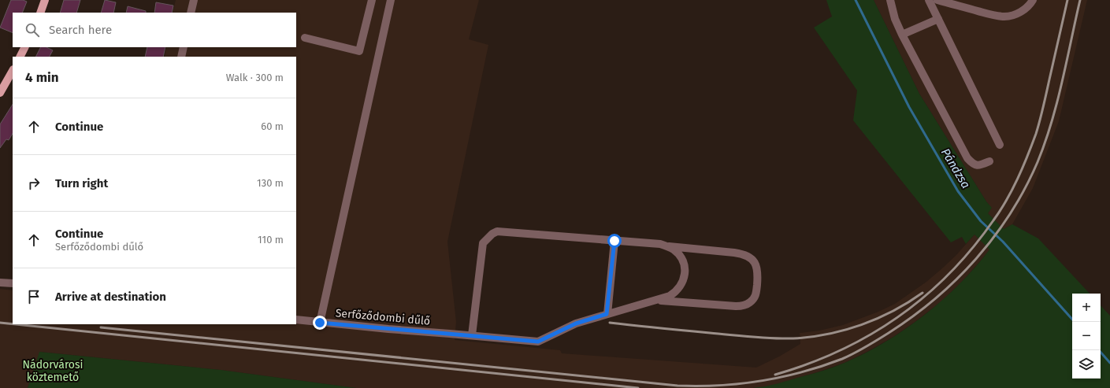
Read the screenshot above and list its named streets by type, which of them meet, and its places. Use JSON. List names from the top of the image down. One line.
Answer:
{"streets":{"street":["Serfőződombi dűlő"]},"water":["Pándzsa"],"parks":["Nádorvárosi köztemető"],"page":{"search":"Search here","heading":["4 min","Walk · 300 m"],"list":[["Continue","60 m"],["Turn right","130 m"],["Continue","Serfőződombi dűlő","110 m"],"Arrive at destination"],"map_buttons":["+","−"]}}
